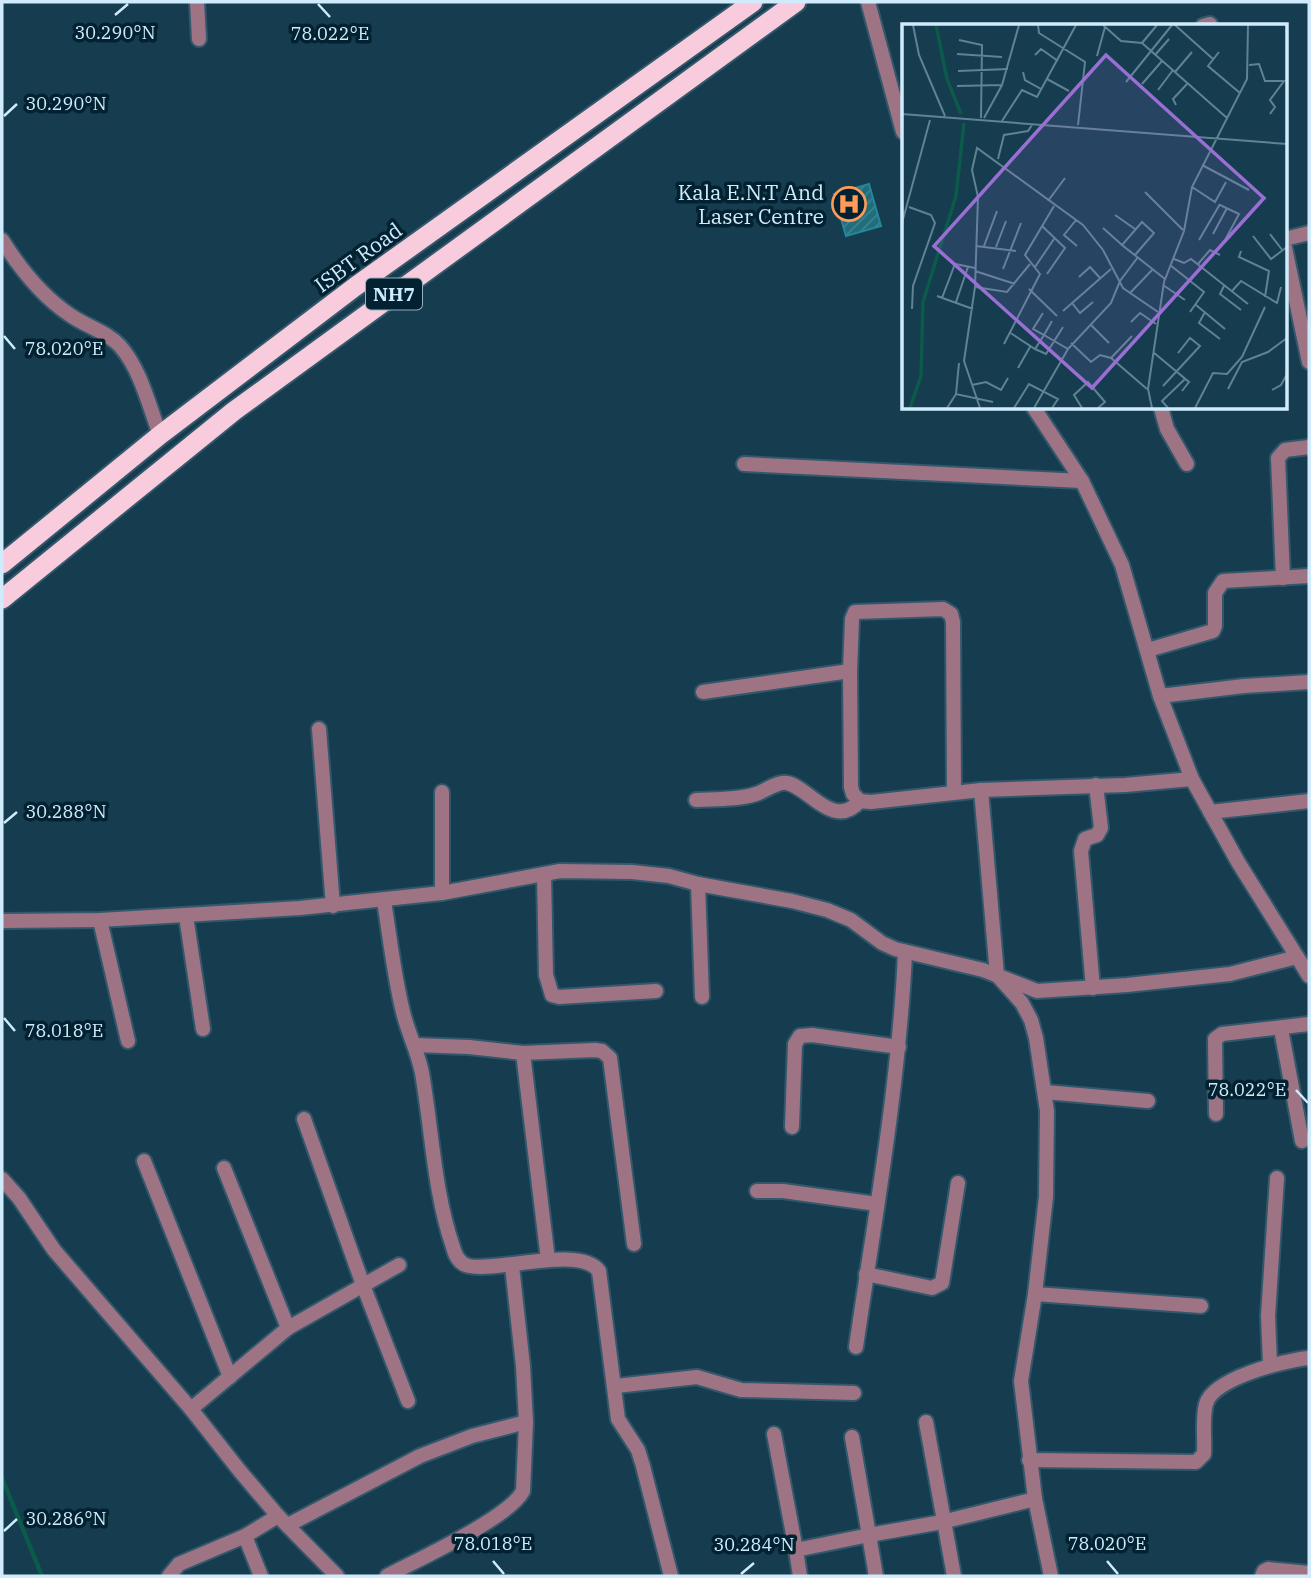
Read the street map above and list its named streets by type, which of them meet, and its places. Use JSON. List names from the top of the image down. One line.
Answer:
{"streets":{"highway":["ISBT Road","NH7"]},"places":{"hospital":["Kala E.N.T And Laser Centre"]},"coordinates":["30.290°N","78.022°E","78.020°E","30.288°N","78.018°E","30.286°N","30.284°N"]}
